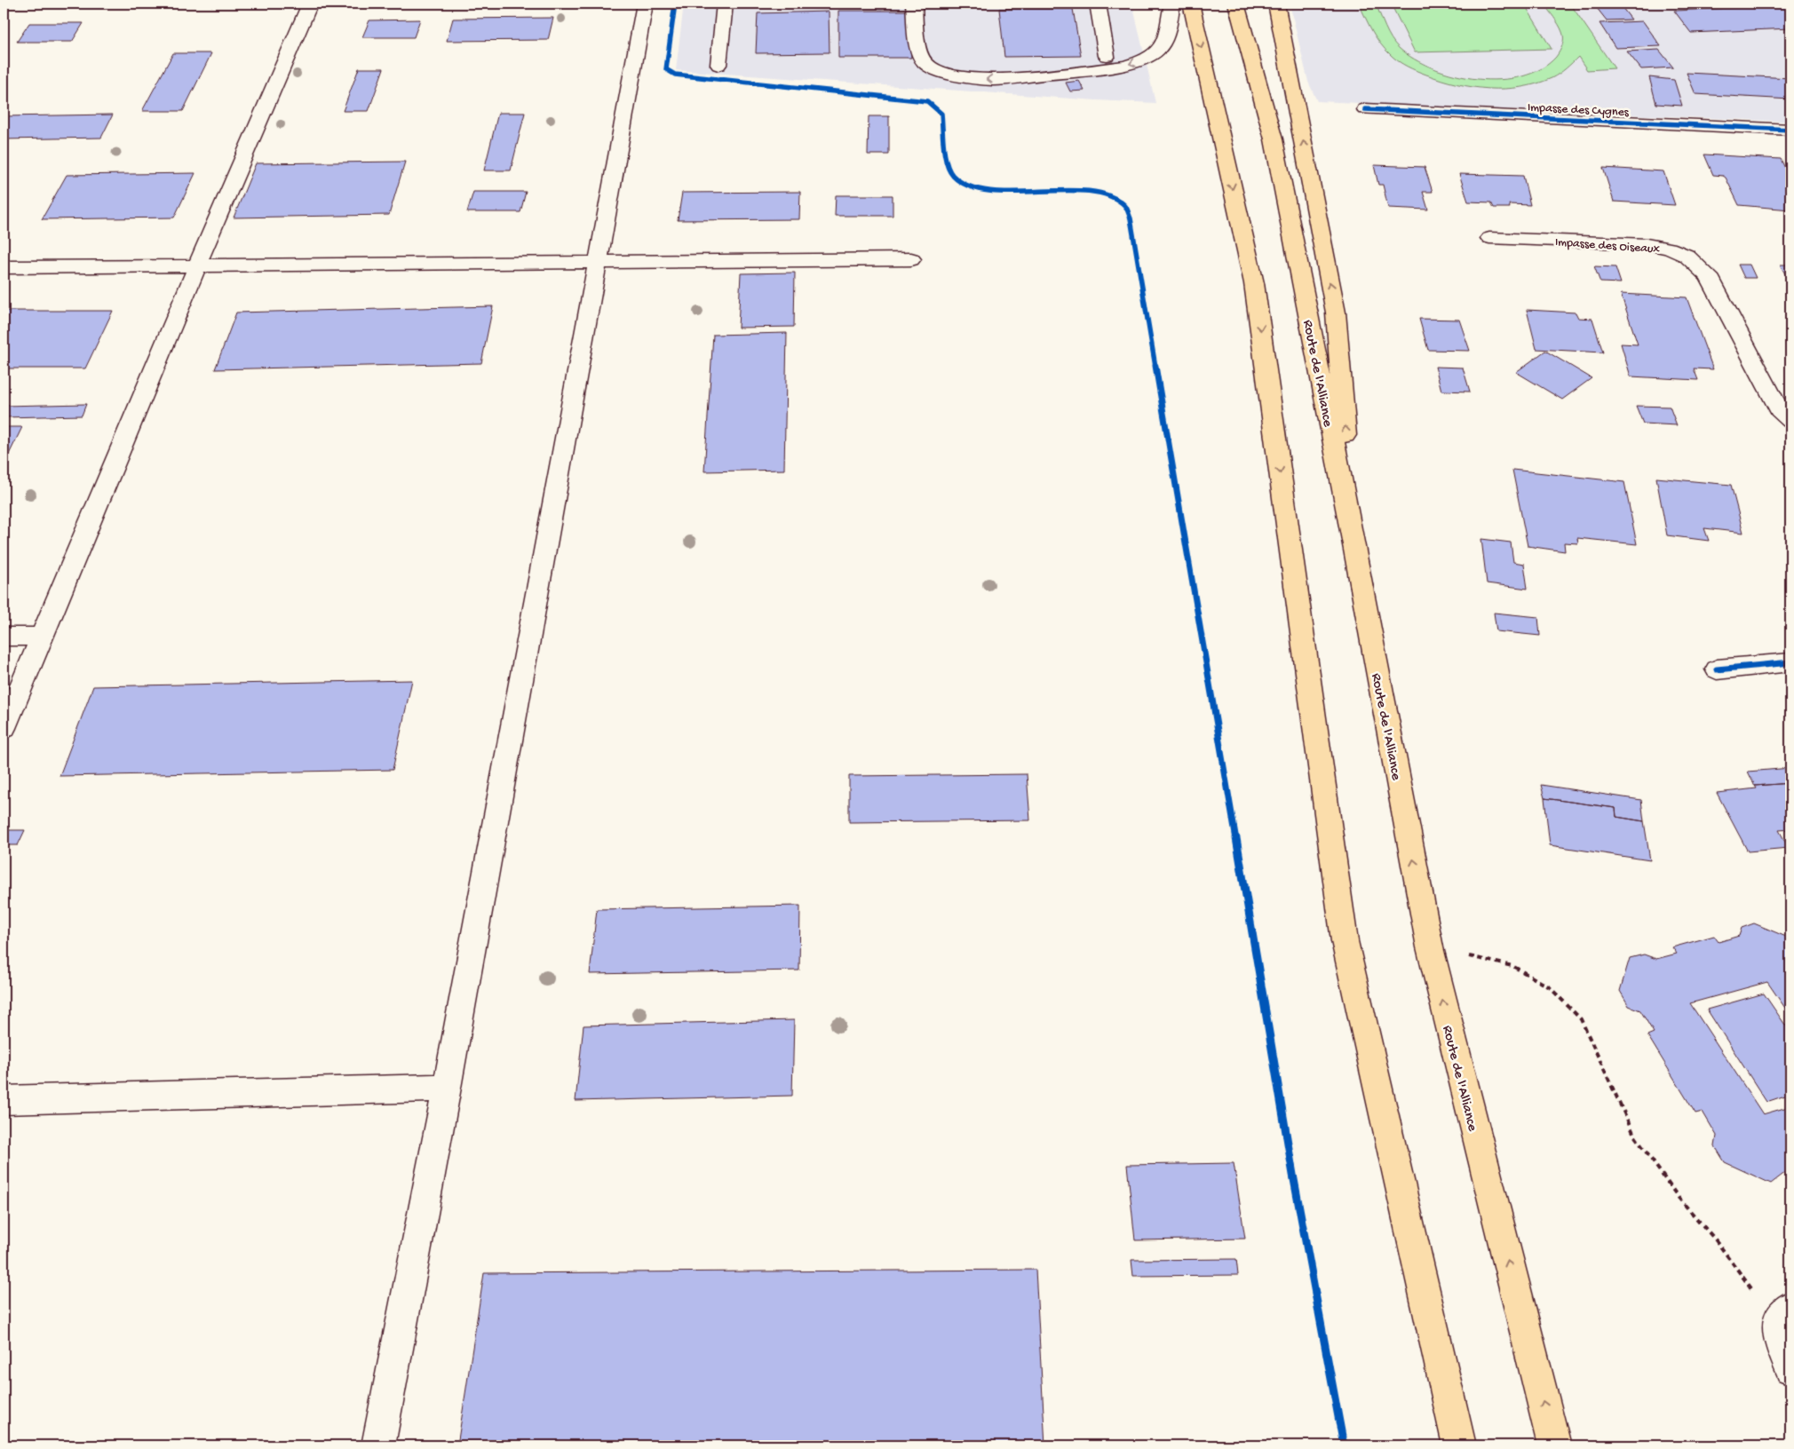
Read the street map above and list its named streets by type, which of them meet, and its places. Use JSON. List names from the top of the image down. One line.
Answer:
{"streets":{"highway":["Route de l'Alliance"],"street":["Impasse des Cygnes","Impasse des Oiseaux"]}}
